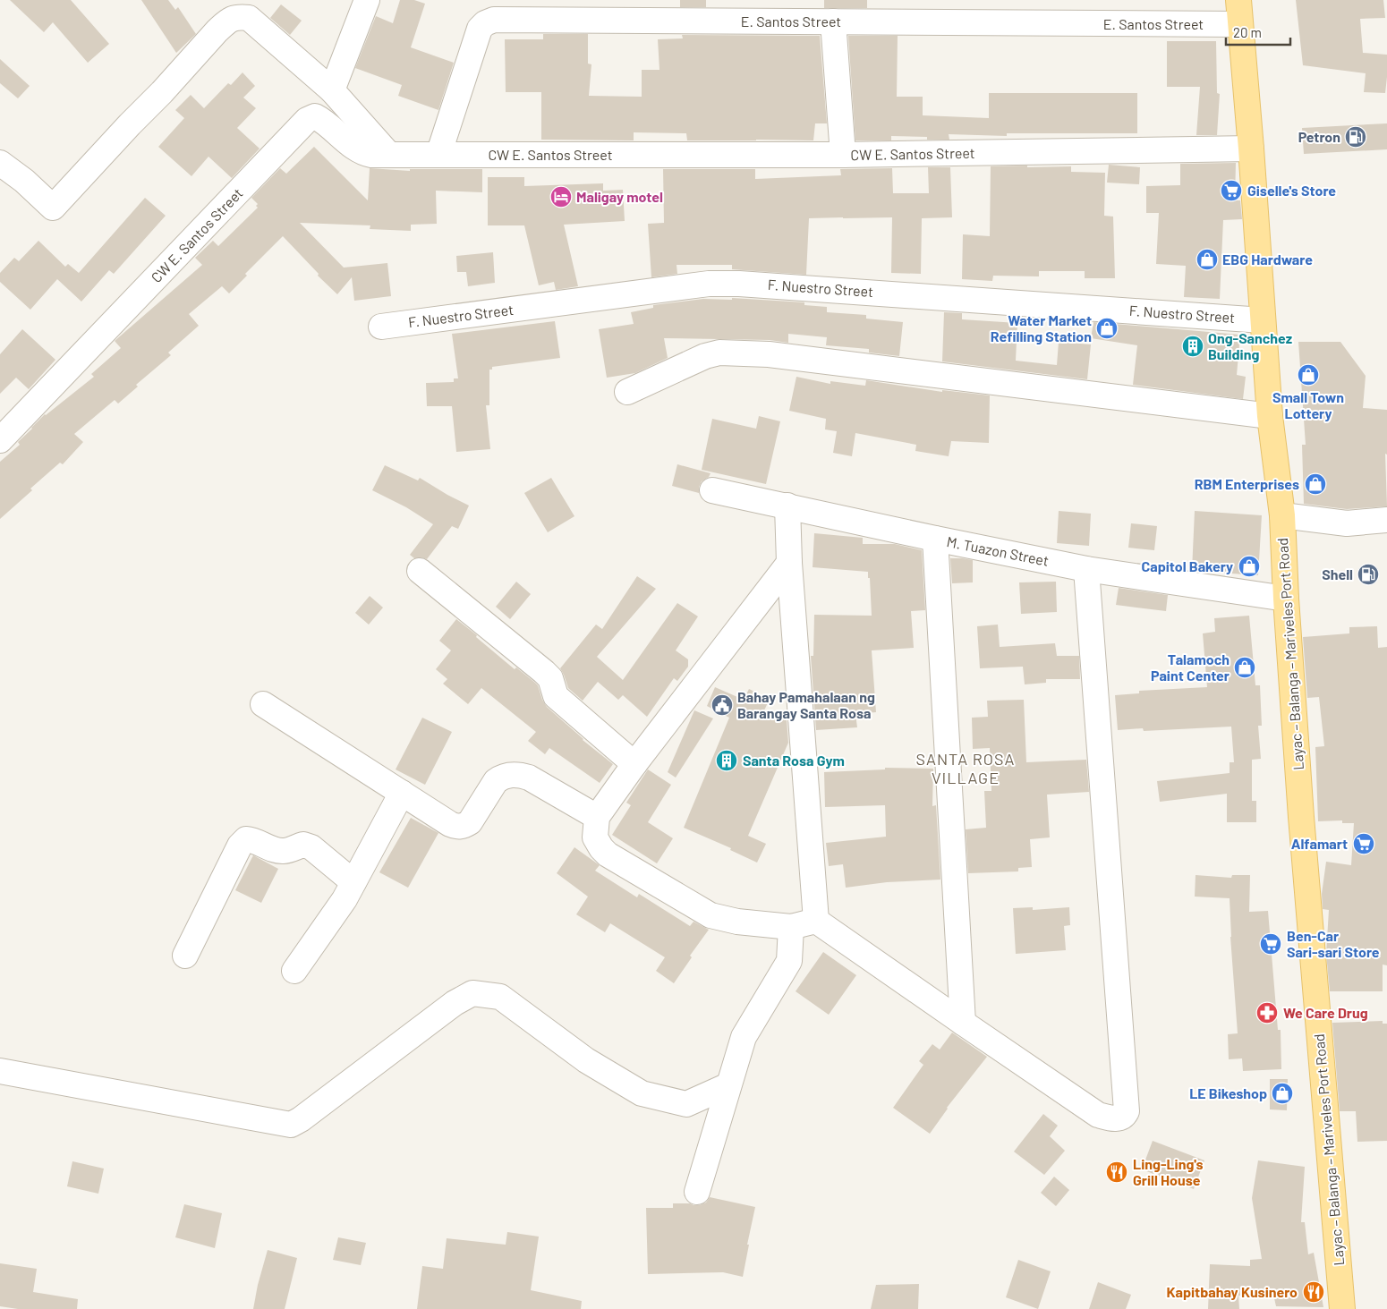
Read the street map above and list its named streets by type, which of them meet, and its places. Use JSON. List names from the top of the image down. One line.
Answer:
{"streets":{"main road":["Layac – Balanga – Mariveles Port Road"],"street":["E. Santos Street","CW E. Santos Street","F. Nuestro Street","M. Tuazon Street"]},"crossings":[["E. Santos Street","CW E. Santos Street"],["E. Santos Street","Layac – Balanga – Mariveles Port Road"],["CW E. Santos Street","Layac – Balanga – Mariveles Port Road"],["F. Nuestro Street","Layac – Balanga – Mariveles Port Road"],["M. Tuazon Street","Layac – Balanga – Mariveles Port Road"]],"districts":["SANTA ROSA VILLAGE"],"places":{"fuel station":["Petron","Shell"],"supermarket":["Giselle's Store","Alfamart","Ben-Car Sari-sari Store"],"hotel":["Maligay motel"],"shop":["EBG Hardware","Water Market Refilling Station","Small Town Lottery","RBM Enterprises","Capitol Bakery","Talamoch Paint Center","LE Bikeshop"],"building":["Ong-Sanchez Building","Santa Rosa Gym"],"public building":["Bahay Pamahalaan ng Barangay Santa Rosa"],"pharmacy":["We Care Drug"],"restaurant":["Ling-Ling's Grill House","Kapitbahay Kusinero"]},"scale_bar":"20 m"}
